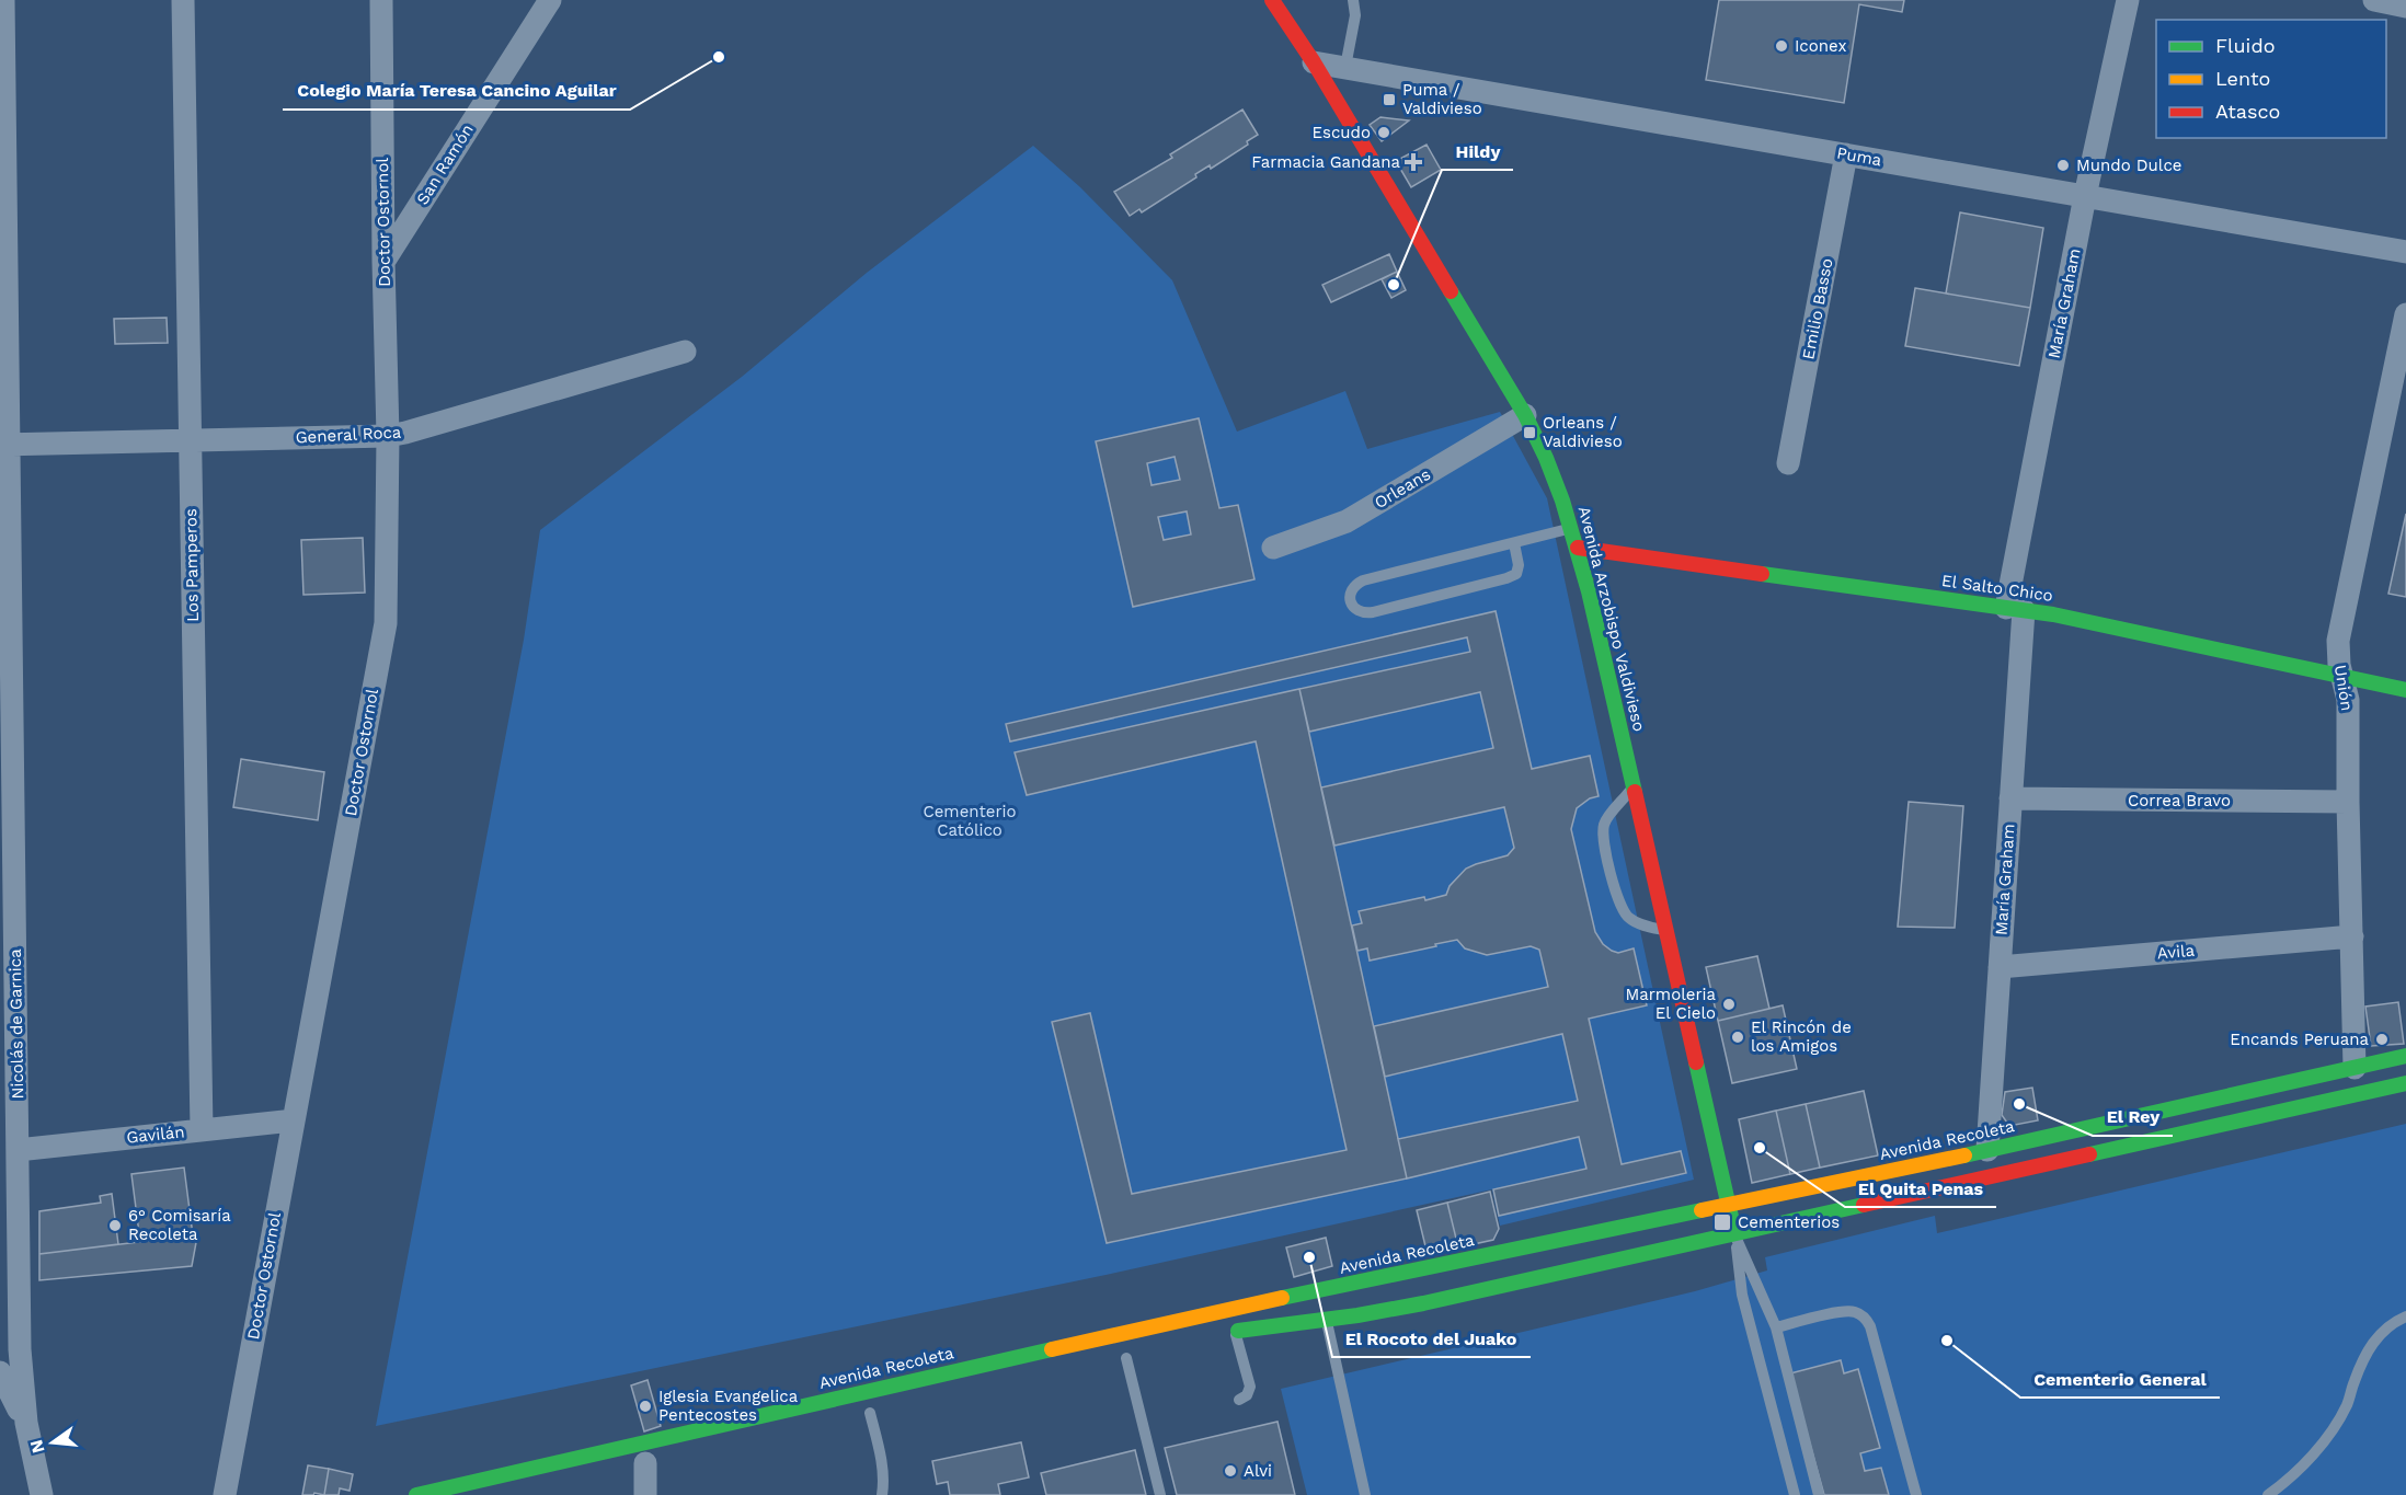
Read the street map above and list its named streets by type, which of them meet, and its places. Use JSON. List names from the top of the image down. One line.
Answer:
{"streets":{"main road":["El Salto Chico","Avenida Arzobispo Valdivieso","Avenida Recoleta"],"street":["Puma","San Ramón","Doctor Ostornol","María Graham","Emilio Basso","General Roca","Orleans","Los Pamperos","Unión","Correa Bravo","Avila","Nicolás de Garnica","Gavilán"]},"crossings":[["Puma","María Graham"],["Puma","Emilio Basso"],["Puma","Avenida Arzobispo Valdivieso"],["San Ramón","Doctor Ostornol"],["Doctor Ostornol","General Roca"],["Doctor Ostornol","Gavilán"],["María Graham","El Salto Chico"],["María Graham","Correa Bravo"],["María Graham","Avila"],["María Graham","Avenida Recoleta"],["General Roca","Los Pamperos"],["General Roca","Nicolás de Garnica"],["Orleans","Avenida Arzobispo Valdivieso"],["Los Pamperos","Gavilán"],["El Salto Chico","Avenida Arzobispo Valdivieso"],["El Salto Chico","Unión"],["Avenida Arzobispo Valdivieso","Avenida Recoleta"],["Unión","Correa Bravo"],["Unión","Avila"],["Unión","Avenida Recoleta"],["Nicolás de Garnica","Gavilán"]],"parks":["Cementerio Católico"],"places":{"other":["Iconex","Colegio María Teresa Cancino Aguilar","Escudo","Mundo Dulce","Hildy","Marmoleria El Cielo","El Rincón de los Amigos","Encands Peruana","El Rey","El Quita Penas","6° Comisaría Recoleta","El Rocoto del Juako","Cementerio General","Iglesia Evangelica Pentecostes","Alvi"],"transit":["Puma / Valdivieso","Orleans / Valdivieso","Cementerios"],"health":["Farmacia Gandana"]},"legend":["Fluido","Lento","Atasco"],"north":"left"}
